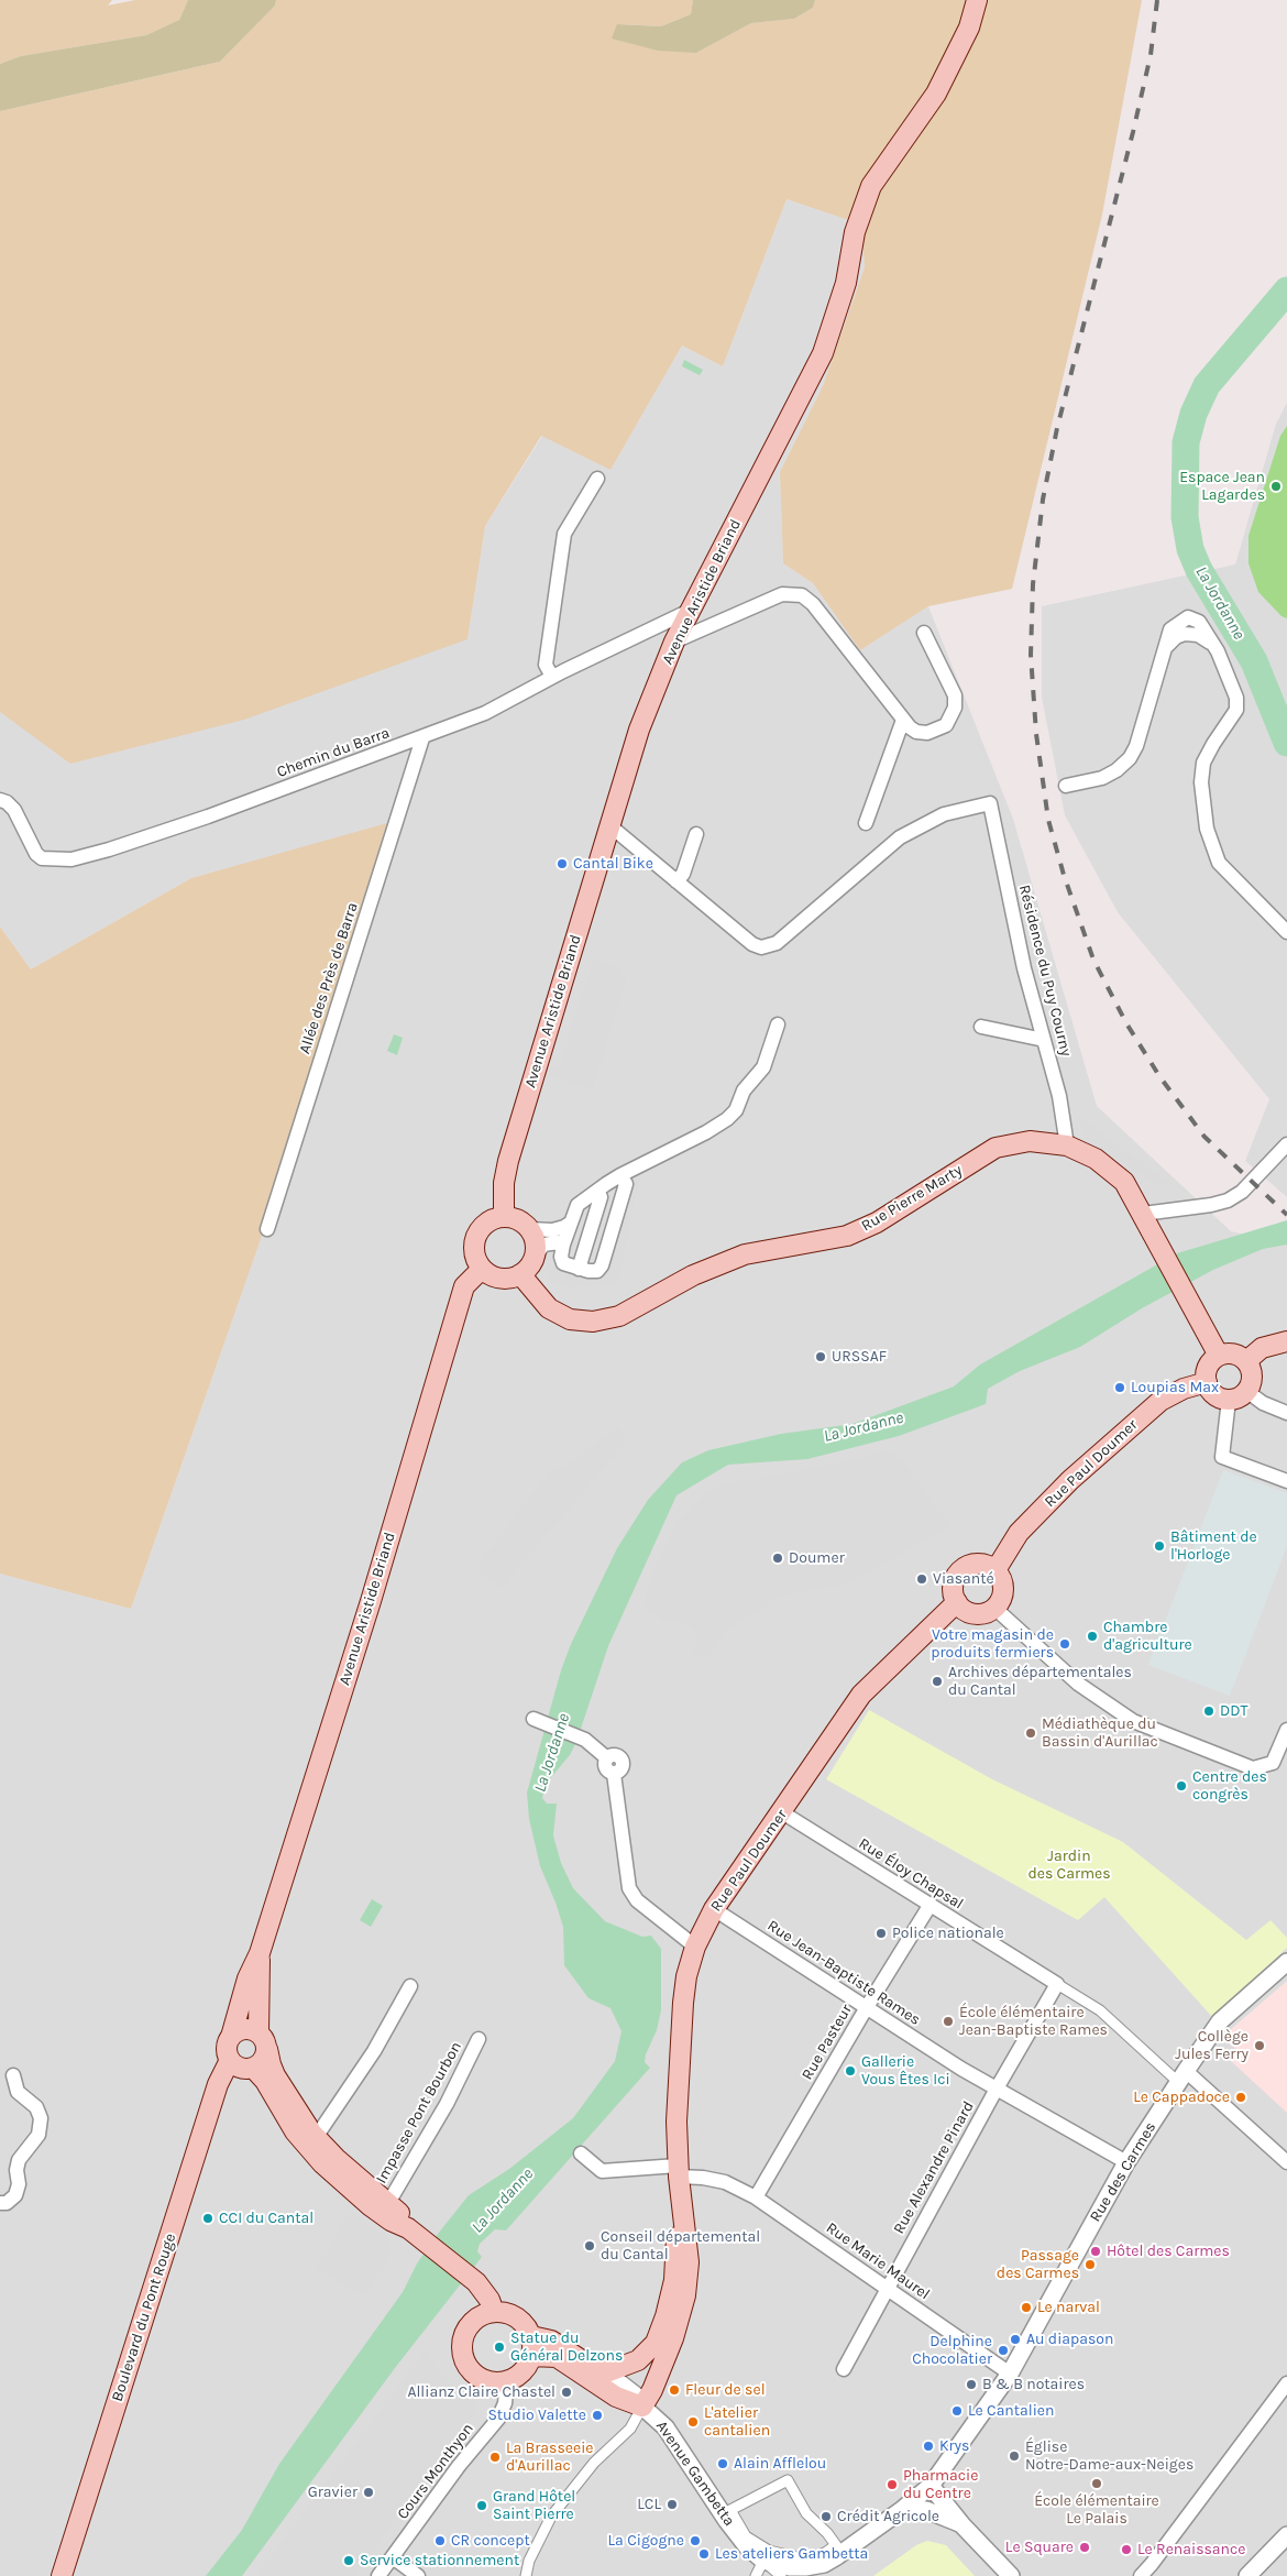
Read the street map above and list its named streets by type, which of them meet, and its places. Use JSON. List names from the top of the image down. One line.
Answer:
{"streets":{"main road":["Avenue Aristide Briand","Rue Pierre Marty","Rue Paul Doumer","Boulevard du Pont Rouge","Avenue Gambetta"],"street":["Chemin du Barra","Résidence du Puy Courny","Allée des Près de Barra","Rue Éloy Chapsal","Rue Jean-Baptiste Rames","Rue Pasteur","Impasse Pont Bourbon","Rue Alexandre Pinard","Rue des Carmes","Rue Marie Maurel","Cours Monthyon"]},"crossings":[["Avenue Aristide Briand","Chemin du Barra"],["Avenue Aristide Briand","Rue Pierre Marty"],["Avenue Aristide Briand","Impasse Pont Bourbon"],["Avenue Aristide Briand","Boulevard du Pont Rouge"],["Avenue Aristide Briand","Cours Monthyon"],["Avenue Aristide Briand","Avenue Gambetta"],["Chemin du Barra","Allée des Près de Barra"],["Résidence du Puy Courny","Rue Pierre Marty"],["Rue Pierre Marty","Rue Paul Doumer"],["Rue Paul Doumer","Rue Éloy Chapsal"],["Rue Paul Doumer","Rue Jean-Baptiste Rames"],["Rue Paul Doumer","Rue Marie Maurel"],["Rue Paul Doumer","Avenue Gambetta"],["Rue Éloy Chapsal","Rue Pasteur"],["Rue Éloy Chapsal","Rue Alexandre Pinard"],["Rue Éloy Chapsal","Rue des Carmes"],["Rue Jean-Baptiste Rames","Rue Pasteur"],["Rue Jean-Baptiste Rames","Rue Alexandre Pinard"],["Rue Jean-Baptiste Rames","Rue des Carmes"],["Rue Pasteur","Rue Marie Maurel"],["Rue Alexandre Pinard","Rue Marie Maurel"],["Rue des Carmes","Rue Marie Maurel"],["Rue des Carmes","Avenue Gambetta"],["Cours Monthyon","Avenue Gambetta"]],"water":["La Jordanne"],"parks":["Jardin des Carmes"],"places":["Espace Jean Lagardes","Cantal Bike","URSSAF","Loupias Max","Bâtiment de l'Horloge","Doumer","Viasanté","Chambre d'agriculture","Votre magasin de produits fermiers","Archives départementales du Cantal","DDT","Médiathèque du Bassin d'Aurillac","Centre des congrès","Police nationale","École élémentaire Jean-Baptiste Rames","Collège Jules Ferry","Gallerie Vous Êtes Ici","Le Cappadoce","CCI du Cantal","Conseil départemental du Cantal","Hôtel des Carmes","Passage des Carmes","Le narval","Au diapason","Statue du Général Delzons","Delphine Chocolatier","B & B notaires","Fleur de sel","Allianz Claire Chastel","Le Cantalien","Studio Valette","L'atelier cantalien","Krys","Église Notre-Dame-aux-Neiges","La Brasseeie d'Aurillac","Alain Afflelou","École élémentaire Le Palais","Pharmacie du Centre","Gravier","LCL","Grand Hôtel Saint Pierre","Crédit Agricole","CR concept","La Cigogne","Le Square","Le Renaissance","Les ateliers Gambetta","Service stationnement"]}
